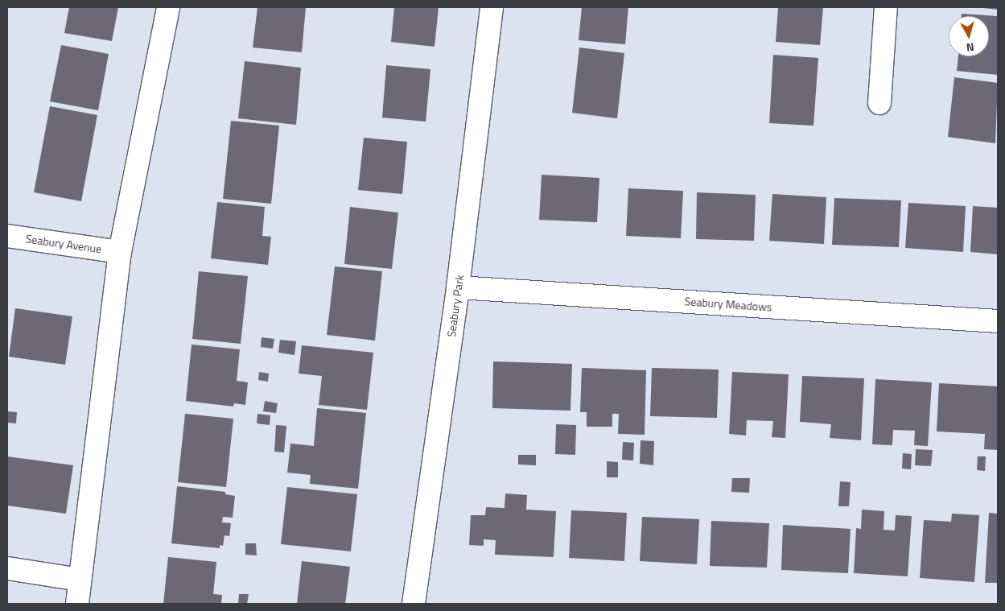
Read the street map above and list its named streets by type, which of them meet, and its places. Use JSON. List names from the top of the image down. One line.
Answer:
{"streets":{"street":["Seabury Avenue","Seabury Meadows","Seabury Park"]},"crossings":[["Seabury Meadows","Seabury Park"]],"north":"bottom"}
